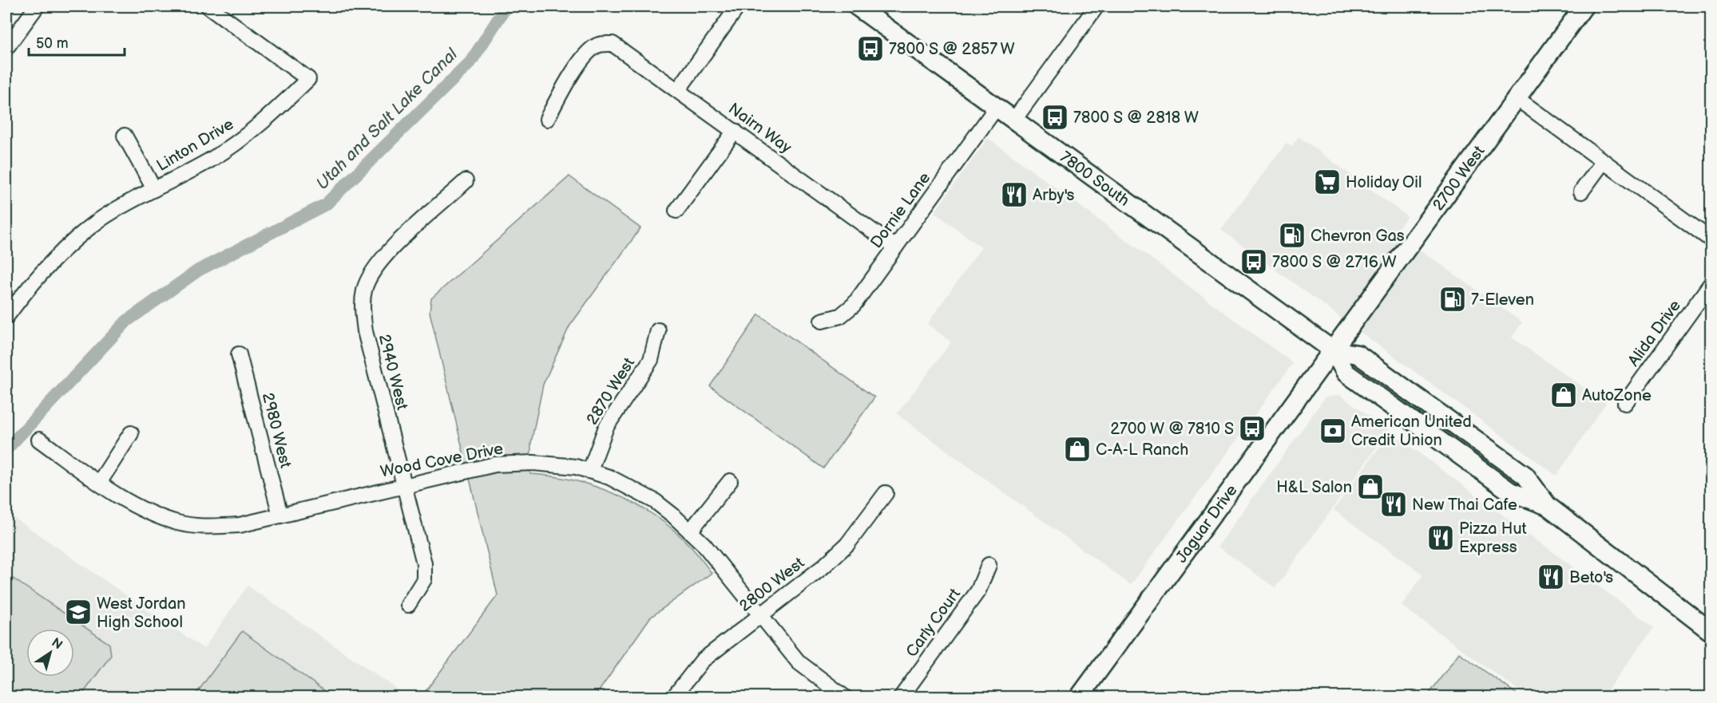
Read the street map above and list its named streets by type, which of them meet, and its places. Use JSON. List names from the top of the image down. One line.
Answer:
{"streets":{"main road":["7800 South","2700 West","Jaguar Drive"],"street":["Nairn Way","Linton Drive","Dornie Lane","Alida Drive","2940 West","2870 West","2980 West","Wood Cove Drive","2800 West","Carly Court"]},"crossings":[["Nairn Way","Dornie Lane"],["7800 South","2700 West"],["7800 South","Dornie Lane"],["7800 South","Jaguar Drive"],["2700 West","Jaguar Drive"],["2940 West","Wood Cove Drive"],["2870 West","Wood Cove Drive"],["2980 West","Wood Cove Drive"],["Wood Cove Drive","2800 West"]],"water":["Utah and Salt Lake Canal"],"places":{"bus stop":["7800 S @ 2857 W","7800 S @ 2818 W","7800 S @ 2716 W","2700 W @ 7810 S"],"supermarket":["Holiday Oil"],"restaurant":["Arby's","New Thai Cafe","Pizza Hut Express","Beto's"],"fuel station":["Chevron Gas","7-Eleven"],"shop":["AutoZone","C-A-L Ranch","H&L Salon"],"bank":["American United Credit Union"],"school or university":["West Jordan High School"]},"scale_bar":"50 m","north":"top right"}
